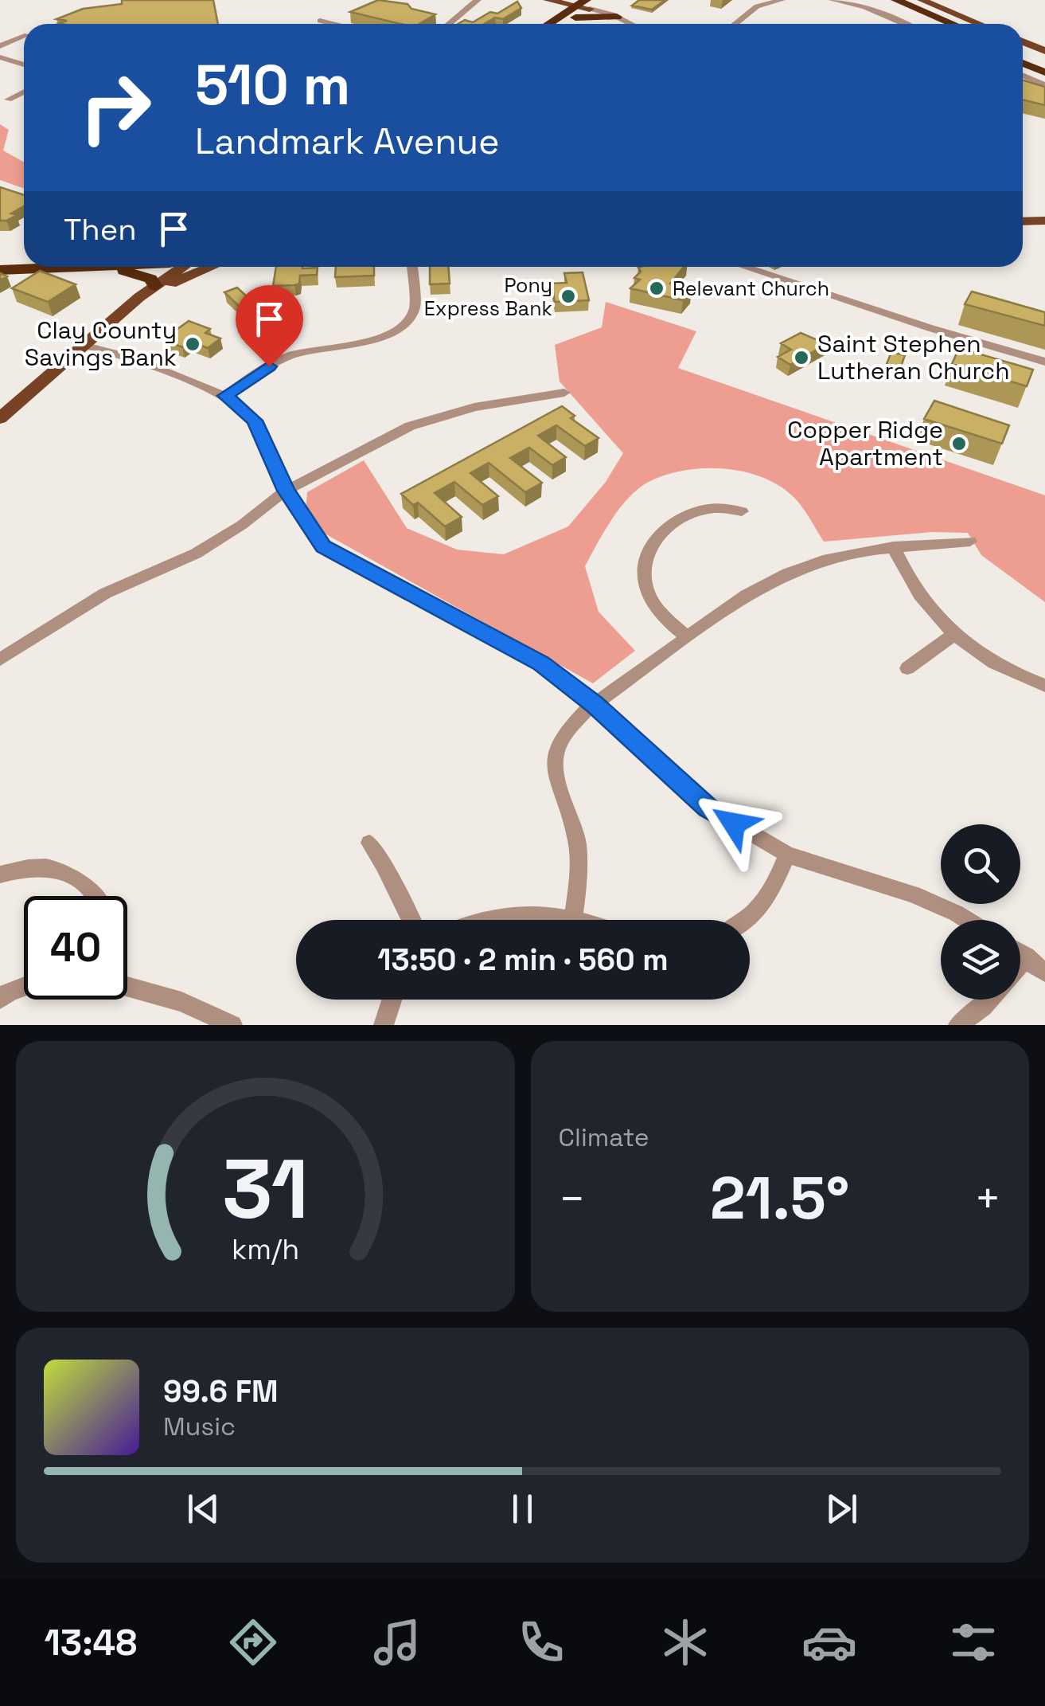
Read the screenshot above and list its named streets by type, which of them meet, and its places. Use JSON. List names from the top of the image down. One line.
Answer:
{"places":["Relevant Church","Pony Express Bank","Clay County Savings Bank","Saint Stephen Lutheran Church","Copper Ridge Apartment"],"page":{"turn":["510 m","Landmark Avenue"],"then":"Then","limit":"40","trip":"13:50 · 2 min · 560 m","tile":"Climate","heat":["−","21.5°","+"],"song":["99.6 FM","Music"],"tabs":"13:48","gauge":["31","km/h"]}}
